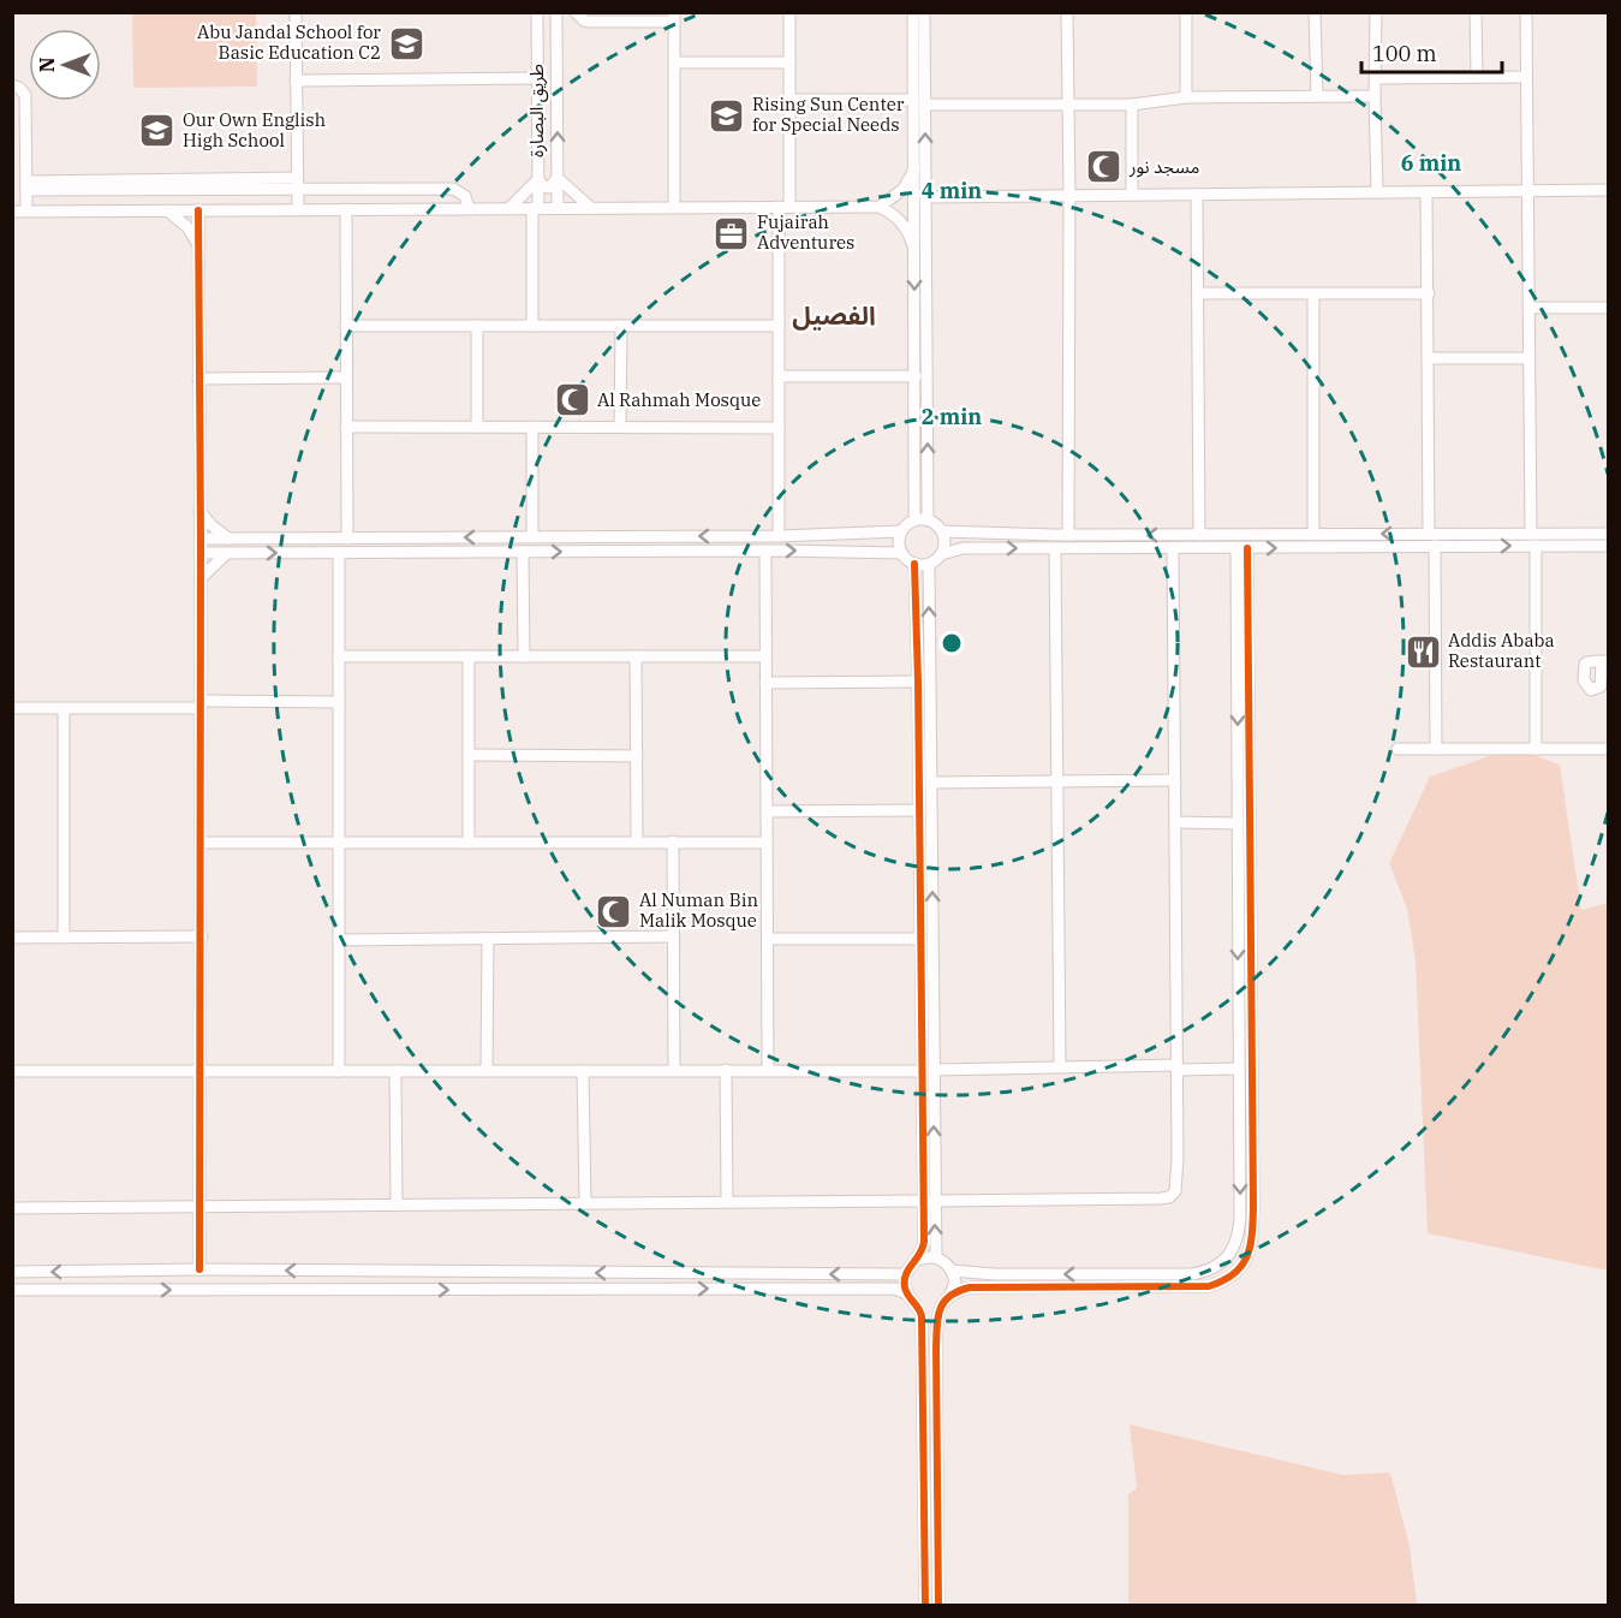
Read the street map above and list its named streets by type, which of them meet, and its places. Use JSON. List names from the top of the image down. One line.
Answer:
{"streets":{"street":["طريق البصارة"]},"districts":["الفصيل"],"places":{"school or university":["Abu Jandal School for Basic Education C2","Rising Sun Center for Special Needs","Our Own English High School"],"mosque":["مسجد نور","Al Rahmah Mosque","Al Numan Bin Malik Mosque"],"office":["Fujairah Adventures"],"restaurant":["Addis Ababa Restaurant"]},"scale_bar":"100 m","north":"left","rings":["6 min","4 min","2 min"]}
